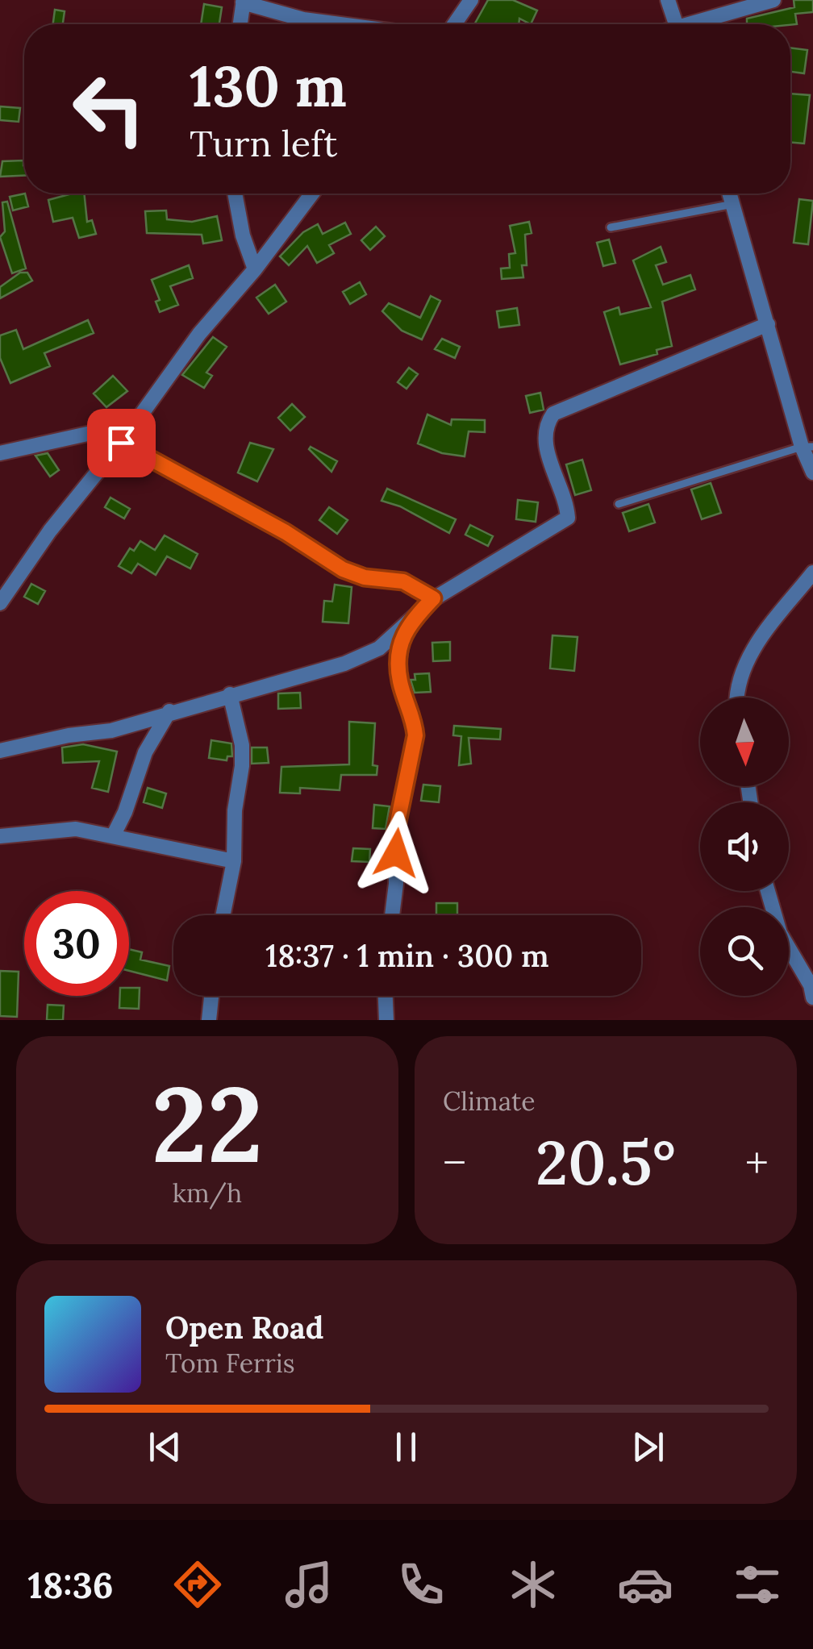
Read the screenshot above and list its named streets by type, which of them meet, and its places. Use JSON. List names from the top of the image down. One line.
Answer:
{"north":"bottom","page":{"turn":["130 m","Turn left"],"limit":"30","trip":"18:37 · 1 min · 300 m","tile":[["22","km/h"],"Climate"],"heat":["−","20.5°","+"],"song":["Open Road","Tom Ferris"],"tabs":"18:36"}}
